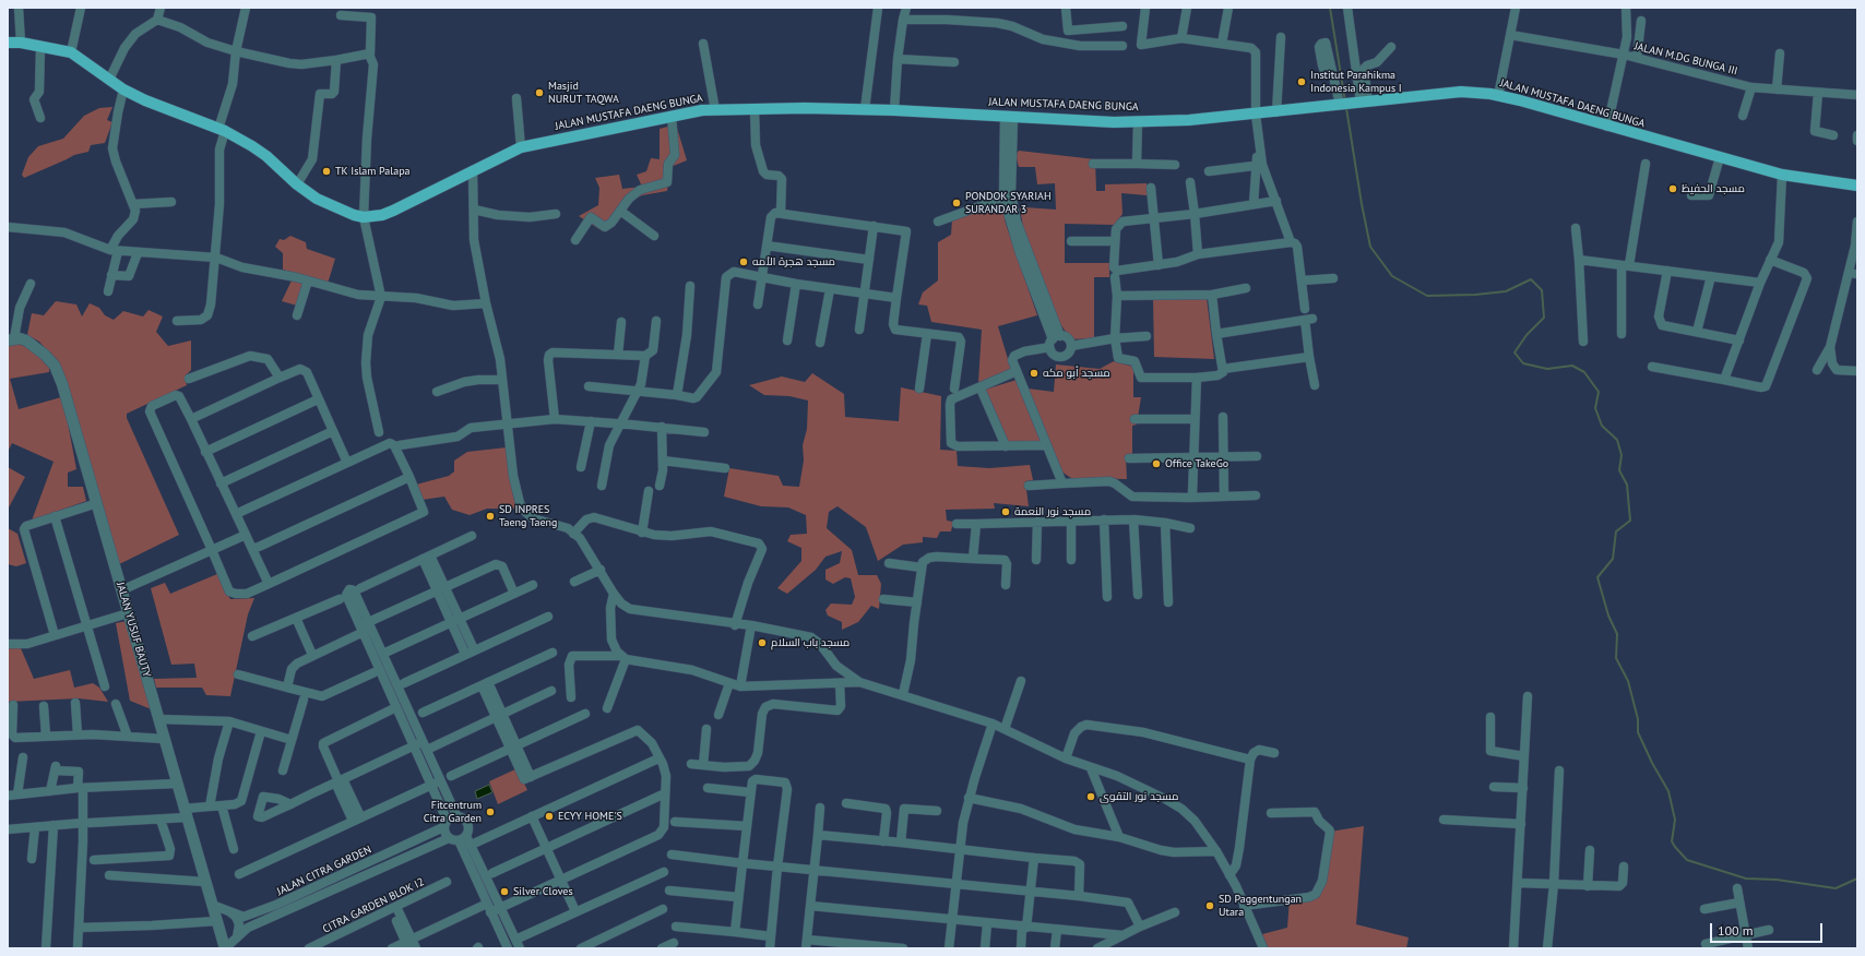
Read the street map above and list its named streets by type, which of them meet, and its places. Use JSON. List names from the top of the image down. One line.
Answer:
{"streets":{"main road":["JALAN MUSTAFA DAENG BUNGA"],"street":["JALAN M.DG BUNGA III","JALAN YUSUF BAUTY","JALAN CITRA GARDEN","CITRA GARDEN BLOK I2"]},"crossings":[["JALAN YUSUF BAUTY","JALAN CITRA GARDEN"]],"places":["Institut Parahikma Indonesia Kampus I","Masjid NURUT TAQWA","TK Islam Palapa","مسجد الحفيظ","PONDOK SYARIAH SURANDAR 3","مسجد هجرة الأمه","مسجد أبو مكه","Office TakeGo","مسجد نور النعمة","SD INPRES Taeng Taeng","مسجد باب السلام","مسجد نور التقوى","Fitcentrum Citra Garden","ECYY HOME'S","Silver Cloves","SD Paggentungan Utara"],"scale_bar":"100 m"}
